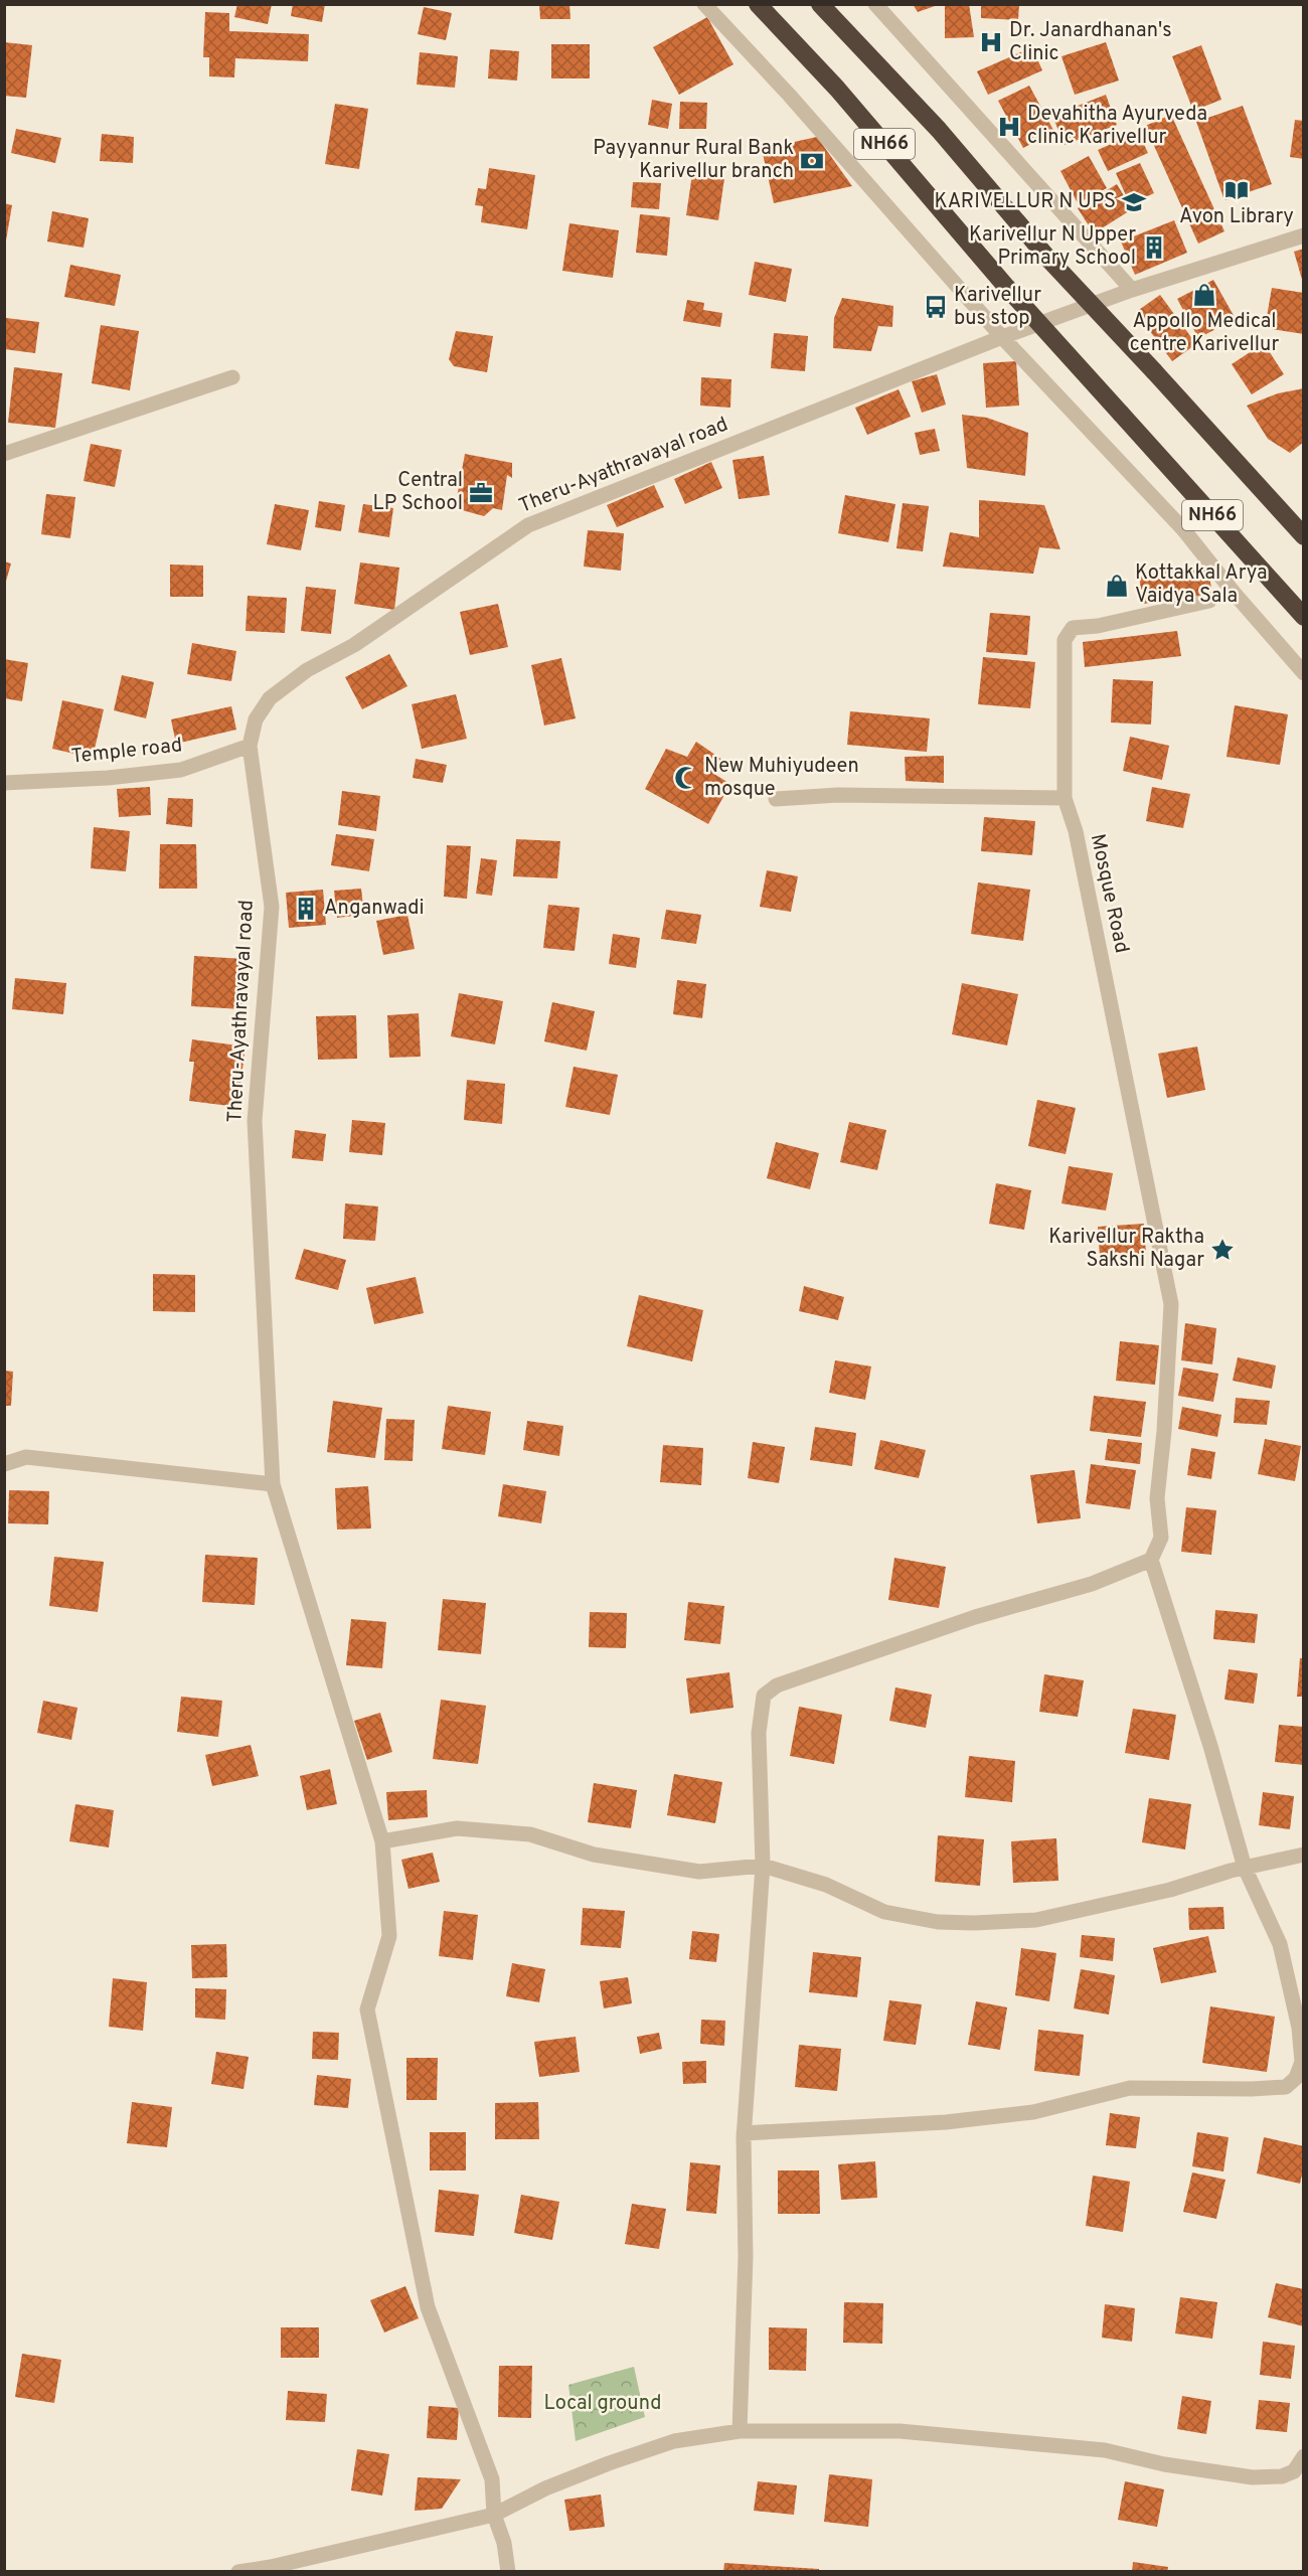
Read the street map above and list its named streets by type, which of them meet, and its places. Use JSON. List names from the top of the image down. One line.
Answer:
{"streets":{"highway":["NH66"],"street":["Theru-Ayathravayal road","Temple road","Mosque Road"]},"crossings":[["Theru-Ayathravayal road","Temple road"]],"parks":["Local ground"],"places":{"hospital":["Dr. Janardhanan's Clinic","Devahitha Ayurveda clinic Karivellur"],"bank":["Payyannur Rural Bank Karivellur branch"],"library":["Avon Library"],"school or university":["KARIVELLUR N UPS"],"building":["Karivellur N Upper Primary School","Anganwadi"],"shop":["Appollo Medical centre Karivellur","Kottakkal Arya Vaidya Sala"],"bus stop":["Karivellur bus stop"],"office":["Central LP School"],"mosque":["New Muhiyudeen mosque"],"place":["Karivellur Raktha Sakshi Nagar"]}}
